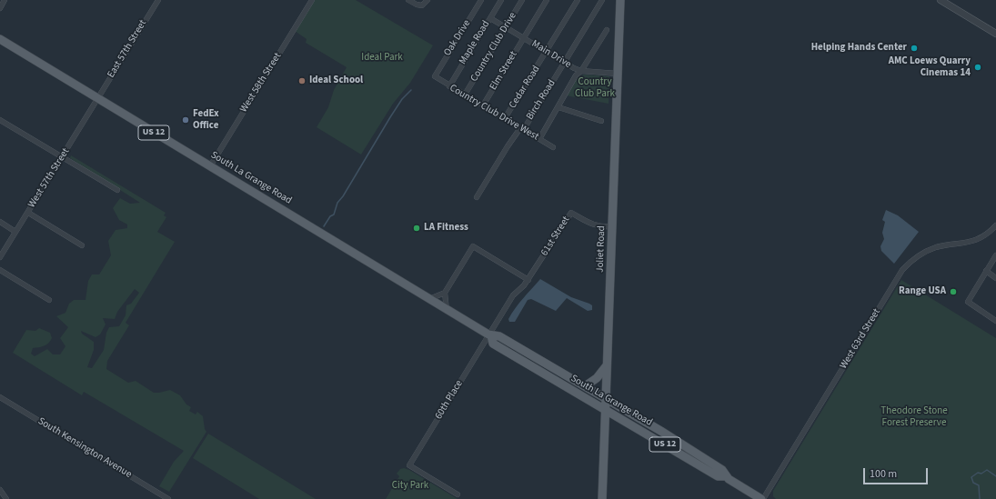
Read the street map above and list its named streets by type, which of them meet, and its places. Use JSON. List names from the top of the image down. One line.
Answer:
{"streets":{"main road":["US 12","South La Grange Road","Joliet Road"],"street":["Oak Drive","Maple Road","Country Club Drive","East 57th Street","Main Drive","Elm Street","West 58th Street","Cedar Road","Birch Road","Country Club Drive West","West 57th Street","61st Street","West 63rd Street","60th Place","South Kensington Avenue"]},"crossings":[["Oak Drive","Country Club Drive West"],["Maple Road","Main Drive"],["Maple Road","Country Club Drive West"],["Country Club Drive","Main Drive"],["Country Club Drive","Country Club Drive West"],["East 57th Street","West 57th Street"],["East 57th Street","South La Grange Road"],["Main Drive","Elm Street"],["Main Drive","Cedar Road"],["Main Drive","Birch Road"],["Main Drive","Joliet Road"],["Elm Street","Country Club Drive West"],["West 58th Street","South La Grange Road"],["Cedar Road","Country Club Drive West"],["Birch Road","Country Club Drive West"],["West 57th Street","South La Grange Road"],["South La Grange Road","61st Street"],["South La Grange Road","Joliet Road"],["South La Grange Road","West 63rd Street"],["South La Grange Road","60th Place"],["61st Street","Joliet Road"],["61st Street","60th Place"]],"parks":["Ideal Park","Country Club Park","Theodore Stone Forest Preserve","City Park"],"places":["Helping Hands Center","AMC Loews Quarry Cinemas 14","Ideal School","FedEx Office","LA Fitness","Range USA"],"scale_bar":"100 m"}
